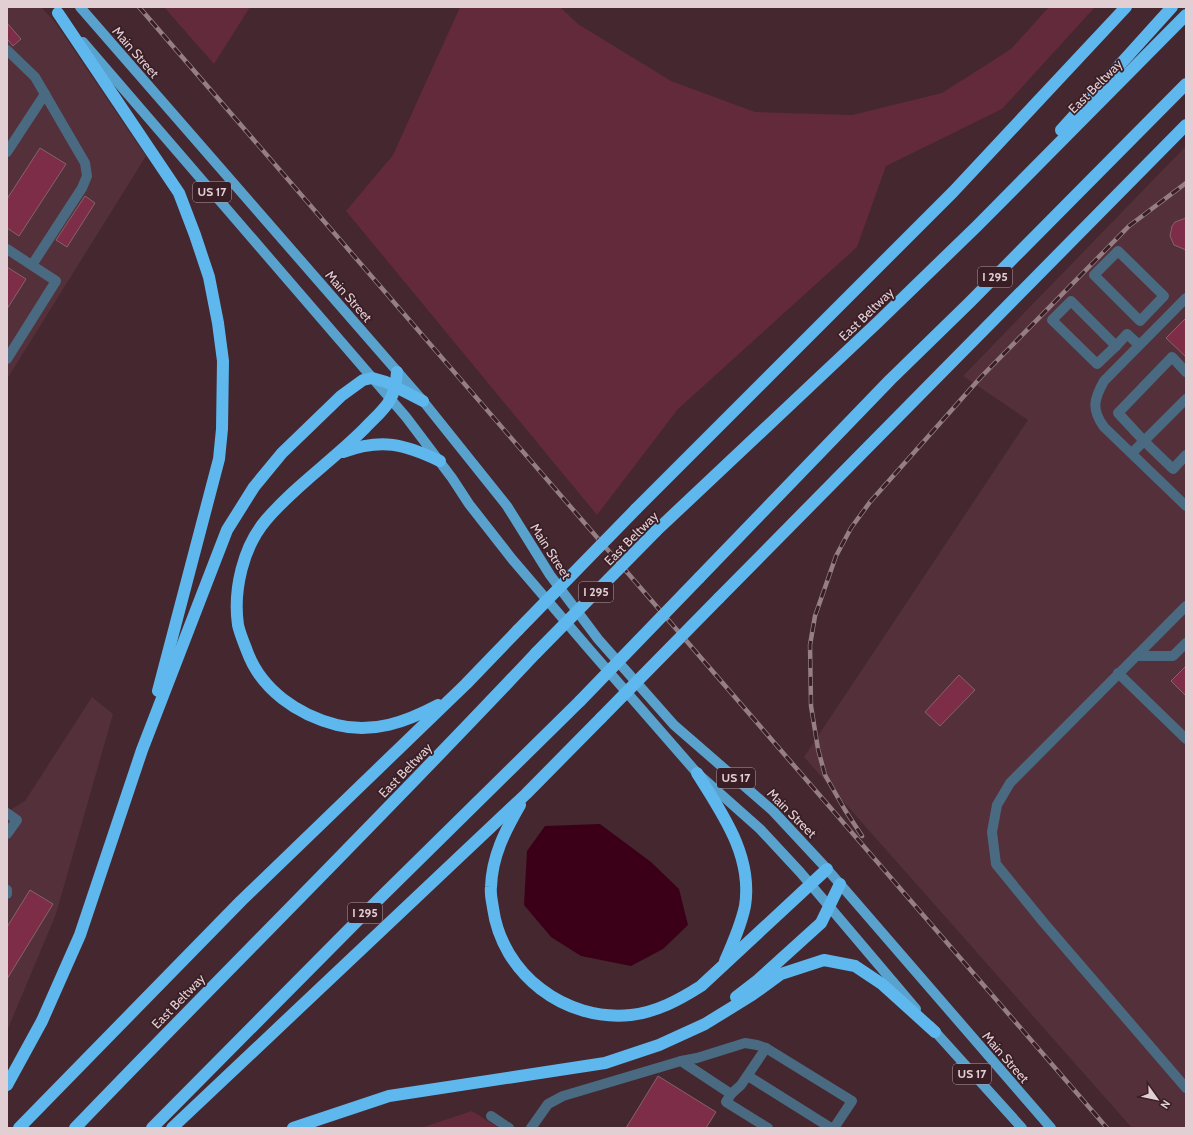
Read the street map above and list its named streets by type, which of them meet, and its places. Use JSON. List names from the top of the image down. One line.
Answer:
{"streets":{"highway":["East Beltway","I 295"],"main road":["Main Street","US 17"]},"north":"bottom right"}
